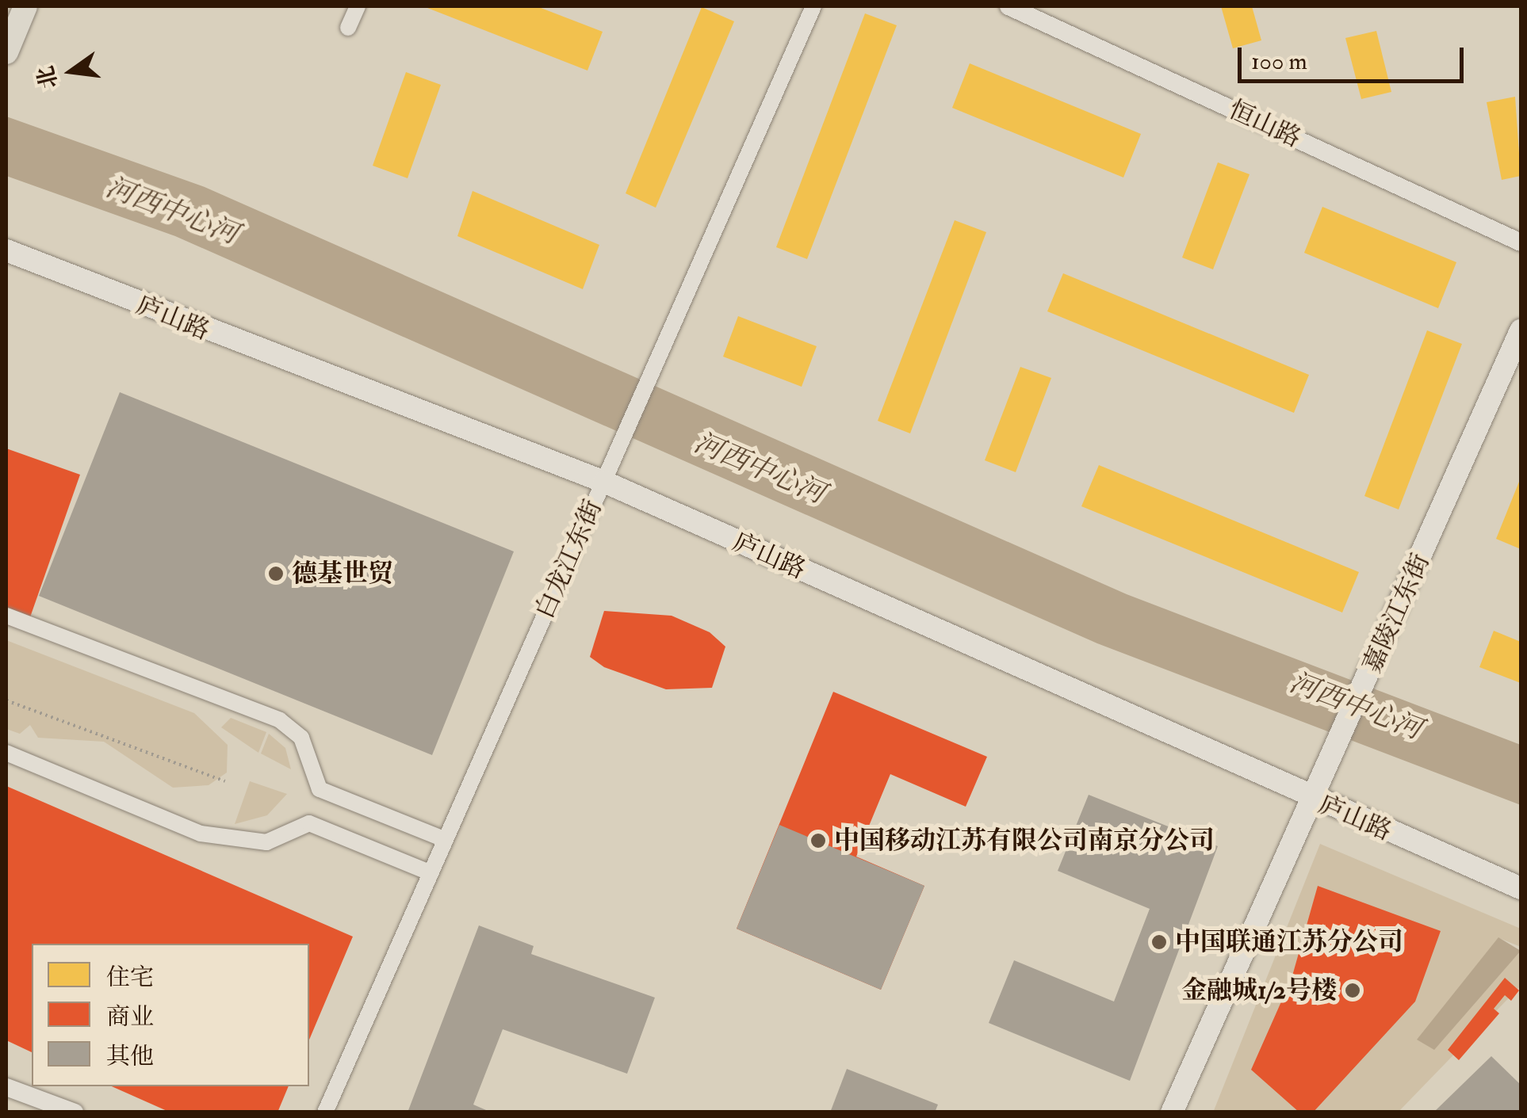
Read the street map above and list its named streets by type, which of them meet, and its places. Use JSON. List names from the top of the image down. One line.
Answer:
{"streets":{"main road":["庐山路","嘉陵江东街"],"street":["恒山路","白龙江东街"]},"crossings":[["庐山路","白龙江东街"],["庐山路","嘉陵江东街"]],"water":["河西中心河"],"places":["德基世贸","中国移动江苏有限公司南京分公司","中国联通江苏分公司","金融城1/2号楼"],"legend":["住宅","商业","其他"],"scale_bar":"100 m","north":"left"}
